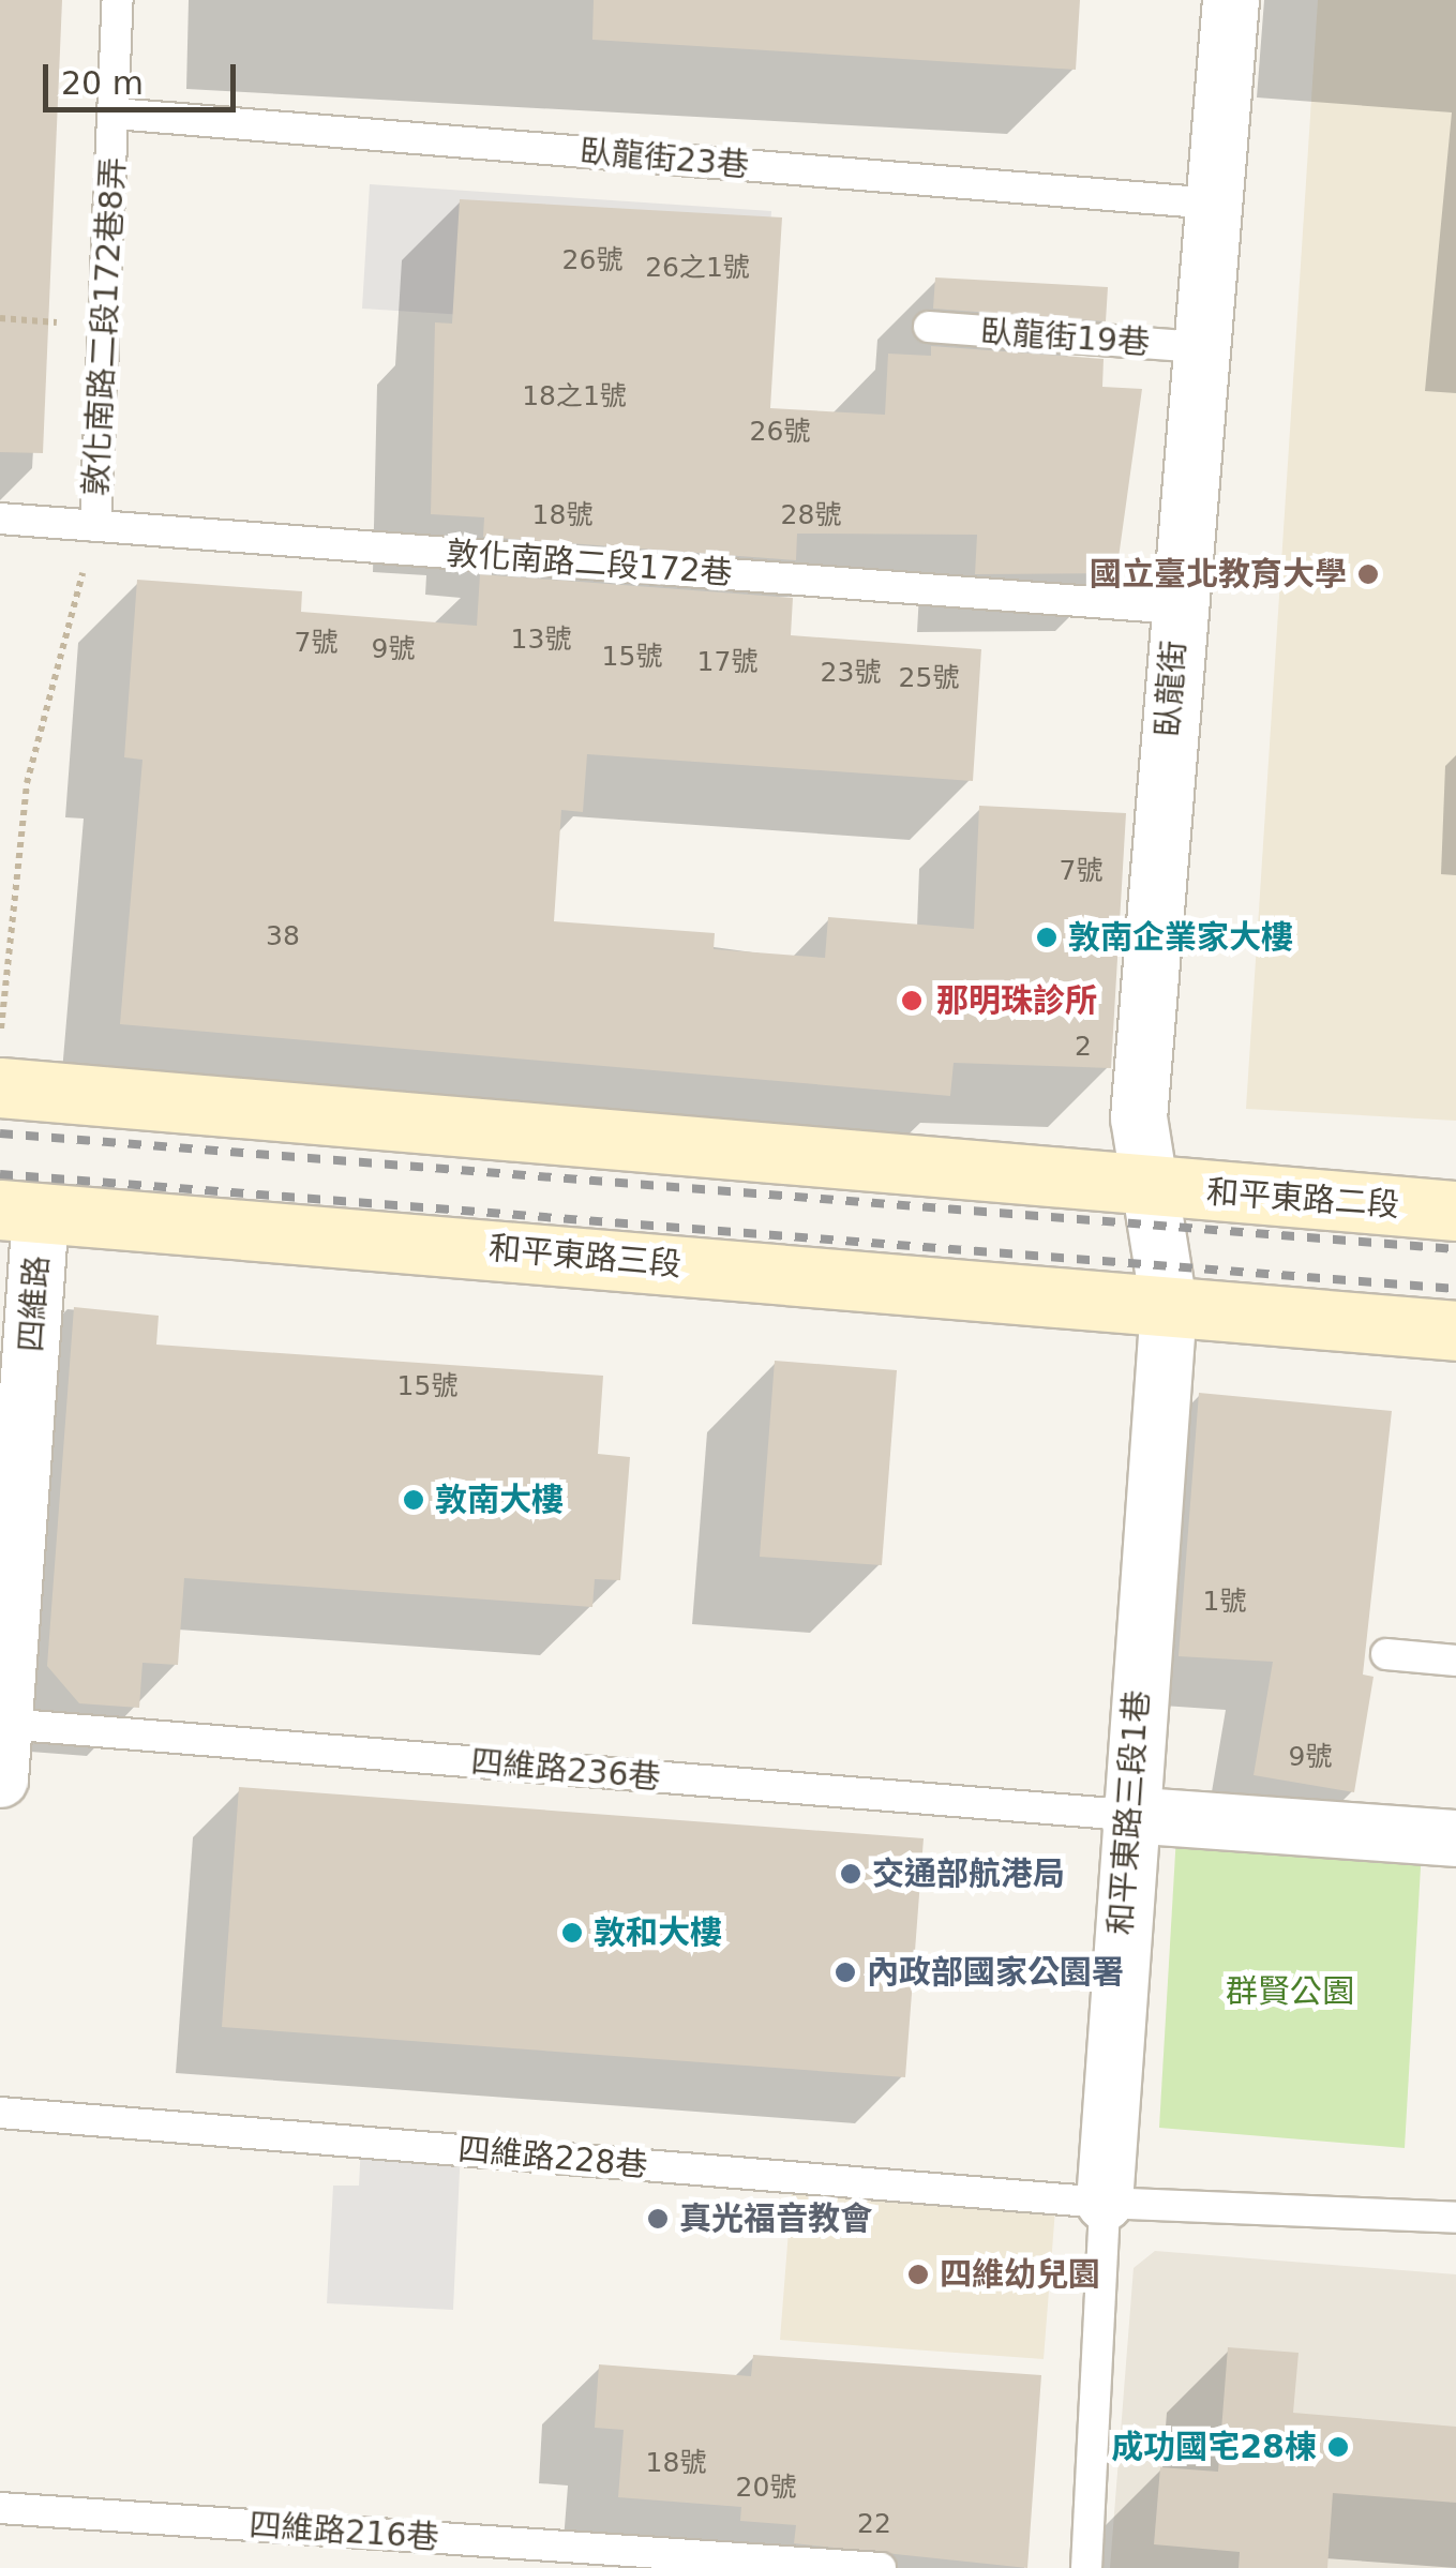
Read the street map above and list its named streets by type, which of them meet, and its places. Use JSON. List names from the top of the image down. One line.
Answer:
{"streets":{"main road":["和平東路二段","和平東路三段"],"street":["臥龍街","四維路","和平東路三段1巷"],"lane":["臥龍街23巷","敦化南路二段172巷8弄","臥龍街19巷","敦化南路二段172巷","四維路236巷","四維路228巷","四維路216巷"]},"crossings":[["臥龍街23巷","敦化南路二段172巷8弄"],["臥龍街23巷","臥龍街"],["敦化南路二段172巷8弄","敦化南路二段172巷"],["臥龍街19巷","臥龍街"],["敦化南路二段172巷","臥龍街"],["臥龍街","和平東路二段"],["臥龍街","和平東路三段1巷"],["和平東路二段","和平東路三段1巷"],["和平東路三段","四維路"],["和平東路三段","和平東路三段1巷"],["四維路","四維路236巷"],["四維路236巷","和平東路三段1巷"],["和平東路三段1巷","四維路228巷"]],"parks":["群賢公園"],"places":["國立臺北教育大學","敦南企業家大樓","那明珠診所","敦南大樓","交通部航港局","敦和大樓","內政部國家公園署","真光福音教會","四維幼兒園","成功國宅28棟"],"house_numbers":["26號","26之1號","18之1號","26號","18號","28號","13號","7號","9號","15號","17號","23號","25號","7號","38","2","15號","1號","9號","18號","20號","22"],"scale_bar":"20 m"}
